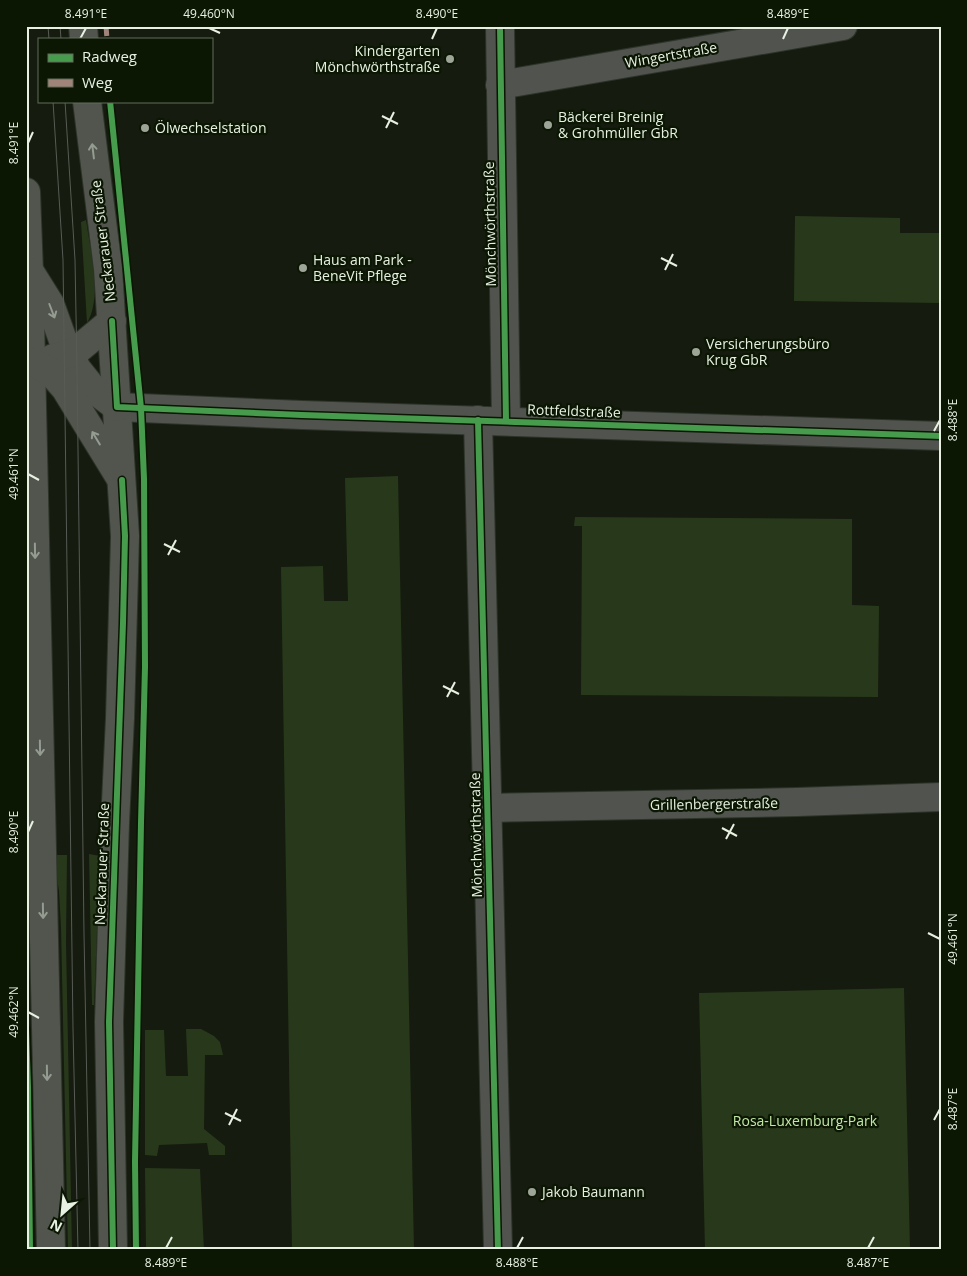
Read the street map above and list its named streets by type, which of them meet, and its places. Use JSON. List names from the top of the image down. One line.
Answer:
{"streets":{"main road":["Neckarauer Straße"],"street":["Wingertstraße","Mönchwörthstraße","Rottfeldstraße","Grillenbergerstraße"]},"crossings":[["Wingertstraße","Mönchwörthstraße"],["Mönchwörthstraße","Rottfeldstraße"],["Mönchwörthstraße","Grillenbergerstraße"],["Neckarauer Straße","Rottfeldstraße"]],"parks":["Rosa-Luxemburg-Park"],"places":["Kindergarten Mönchwörthstraße","Bäckerei Breinig & Grohmüller GbR","Ölwechselstation","Haus am Park - BeneVit Pflege","Versicherungsbüro Krug GbR","Jakob Baumann"],"legend":["Radweg","Weg"],"north":"bottom left","coordinates":["8.491°E","49.460°N","8.490°E","8.489°E","8.488°E","49.461°N","49.462°N","8.487°E"]}
